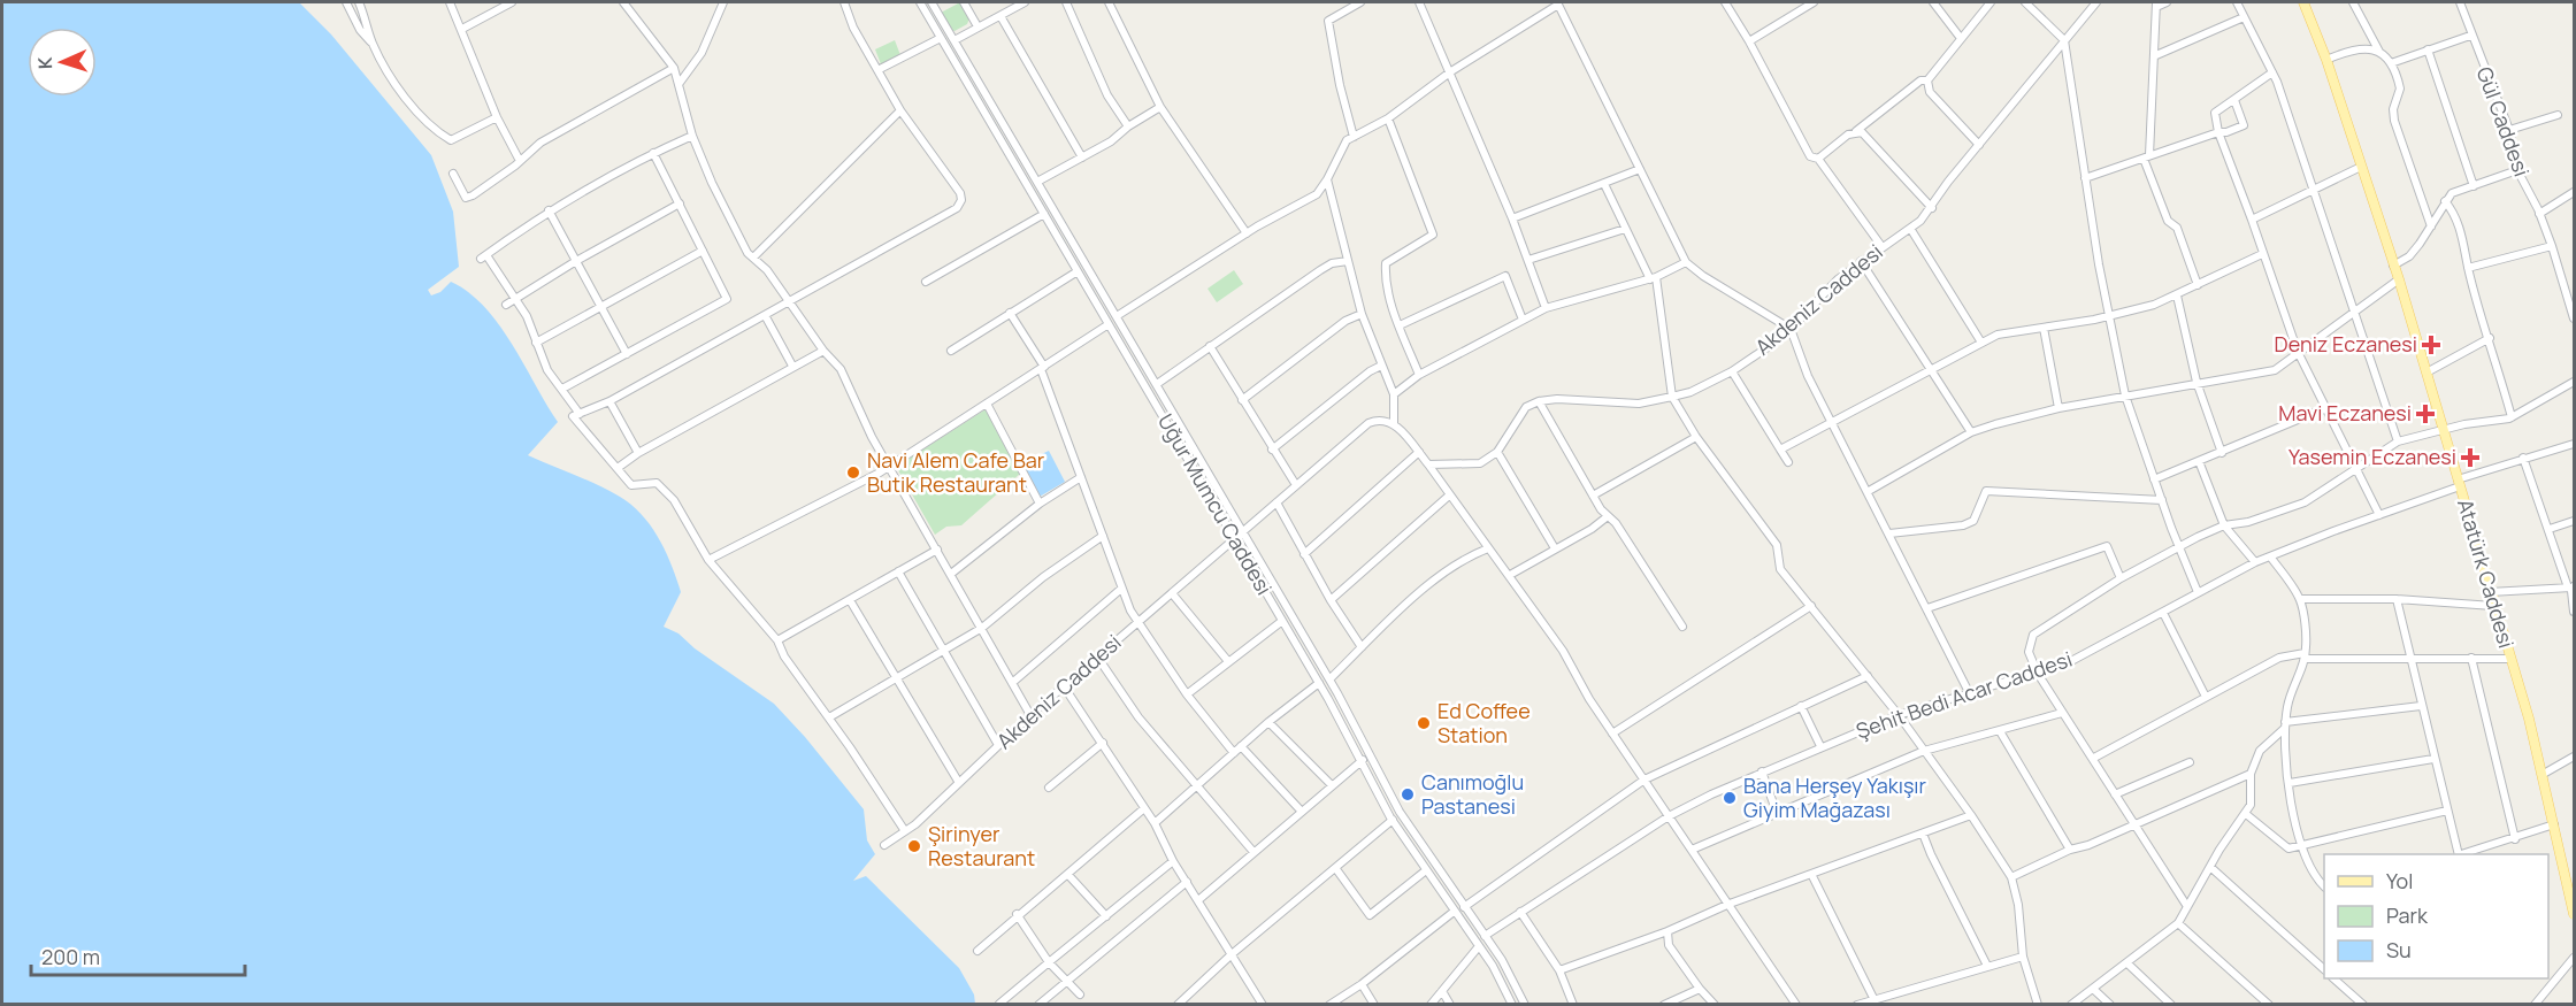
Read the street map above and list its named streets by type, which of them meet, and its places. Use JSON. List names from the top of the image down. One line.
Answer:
{"streets":{"main road":["Atatürk Caddesi"],"street":["Gül Caddesi","Akdeniz Caddesi","Uğur Mumcu Caddesi","Şehit Bedi Acar Caddesi"]},"crossings":[["Akdeniz Caddesi","Uğur Mumcu Caddesi"],["Uğur Mumcu Caddesi","Şehit Bedi Acar Caddesi"],["Atatürk Caddesi","Şehit Bedi Acar Caddesi"]],"places":{"health":["Deniz Eczanesi","Mavi Eczanesi","Yasemin Eczanesi"],"other":["Navi Alem Cafe Bar Butik Restaurant","Ed Coffee Station","Canımoğlu Pastanesi","Bana Herşey Yakışır Giyim Mağazası","Şirinyer Restaurant"]},"legend":["Yol","Park","Su"],"scale_bar":"200 m","north":"left"}
